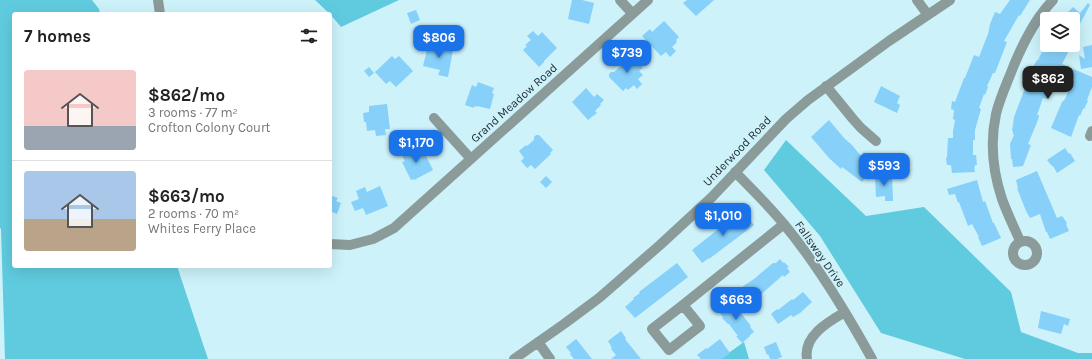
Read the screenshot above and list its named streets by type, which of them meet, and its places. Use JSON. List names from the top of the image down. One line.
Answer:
{"streets":{"street":["Grand Meadow Road","Underwood Road","Fallsway Drive"]},"crossings":[["Underwood Road","Fallsway Drive"]],"page":{"heading":"7 homes","price":["$806","$739","$862","$1,170","$593","$1,010","$663"],"list":[{"name":"$862/mo","note":"3 rooms · 77 m² · Crofton Colony Court"},{"name":"$663/mo","note":"2 rooms · 70 m² · Whites Ferry Place"}]}}
